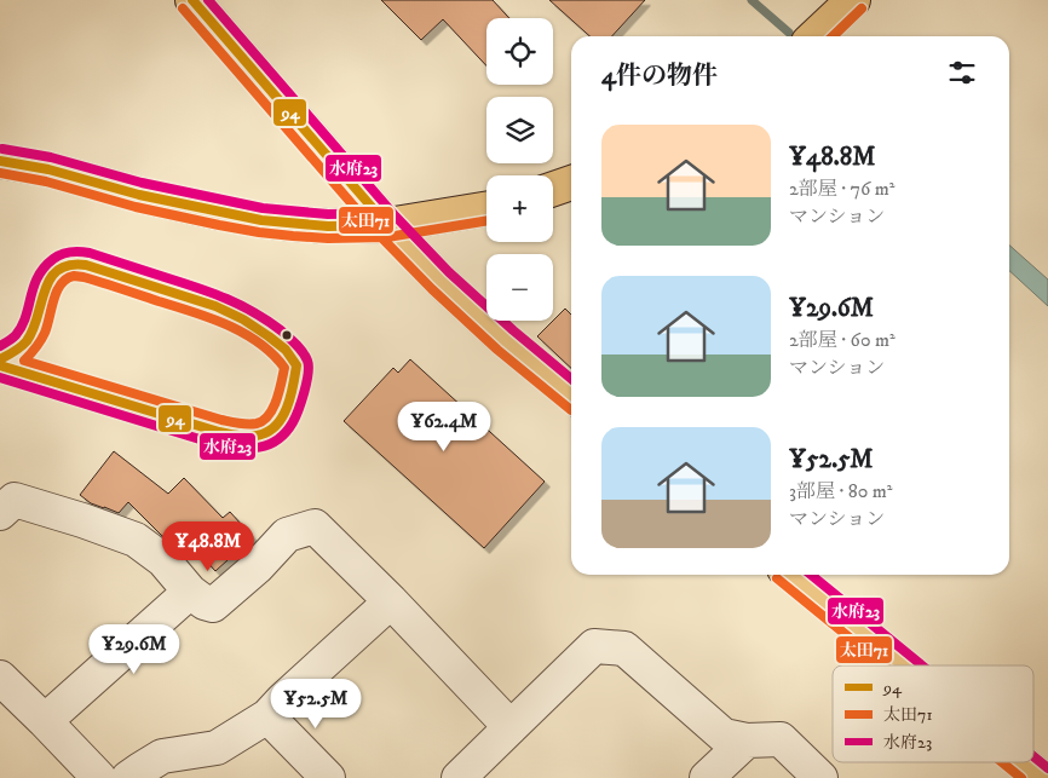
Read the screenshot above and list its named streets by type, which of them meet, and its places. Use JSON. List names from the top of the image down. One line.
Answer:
{"lines":["transit line 94","transit line 水府23","transit line 太田71"],"legend":["94","太田71","水府23"],"page":{"map_buttons":["+","−"],"heading":"4件の物件","list":[{"name":"¥48.8M","note":"2部屋 · 76 m² · マンション"},{"name":"¥29.6M","note":"2部屋 · 60 m² · マンション"},{"name":"¥52.5M","note":"3部屋 · 80 m² · マンション"}],"price":["¥62.4M","¥48.8M","¥29.6M","¥52.5M"]}}
